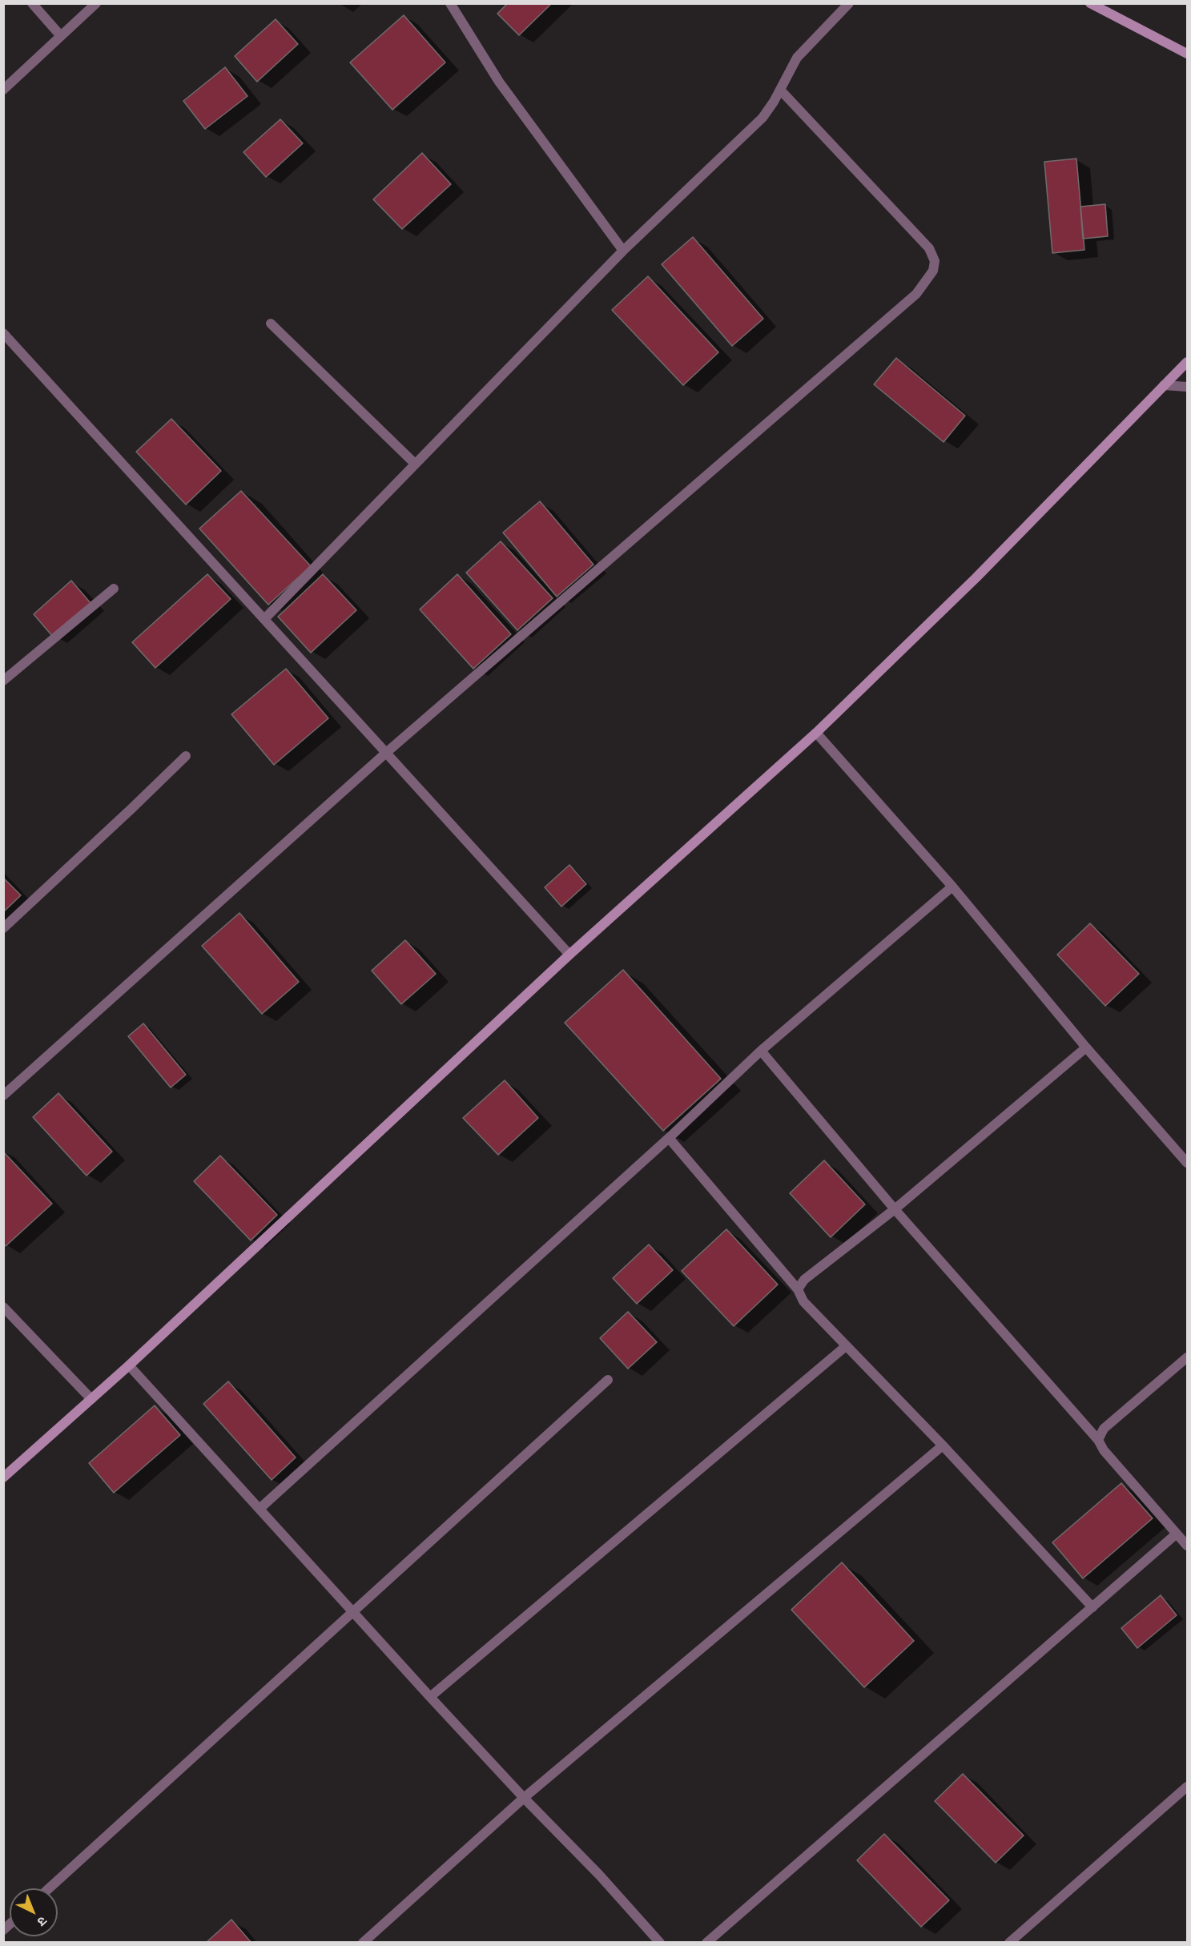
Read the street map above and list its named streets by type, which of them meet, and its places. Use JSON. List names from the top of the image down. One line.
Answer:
{"north":"bottom right"}
